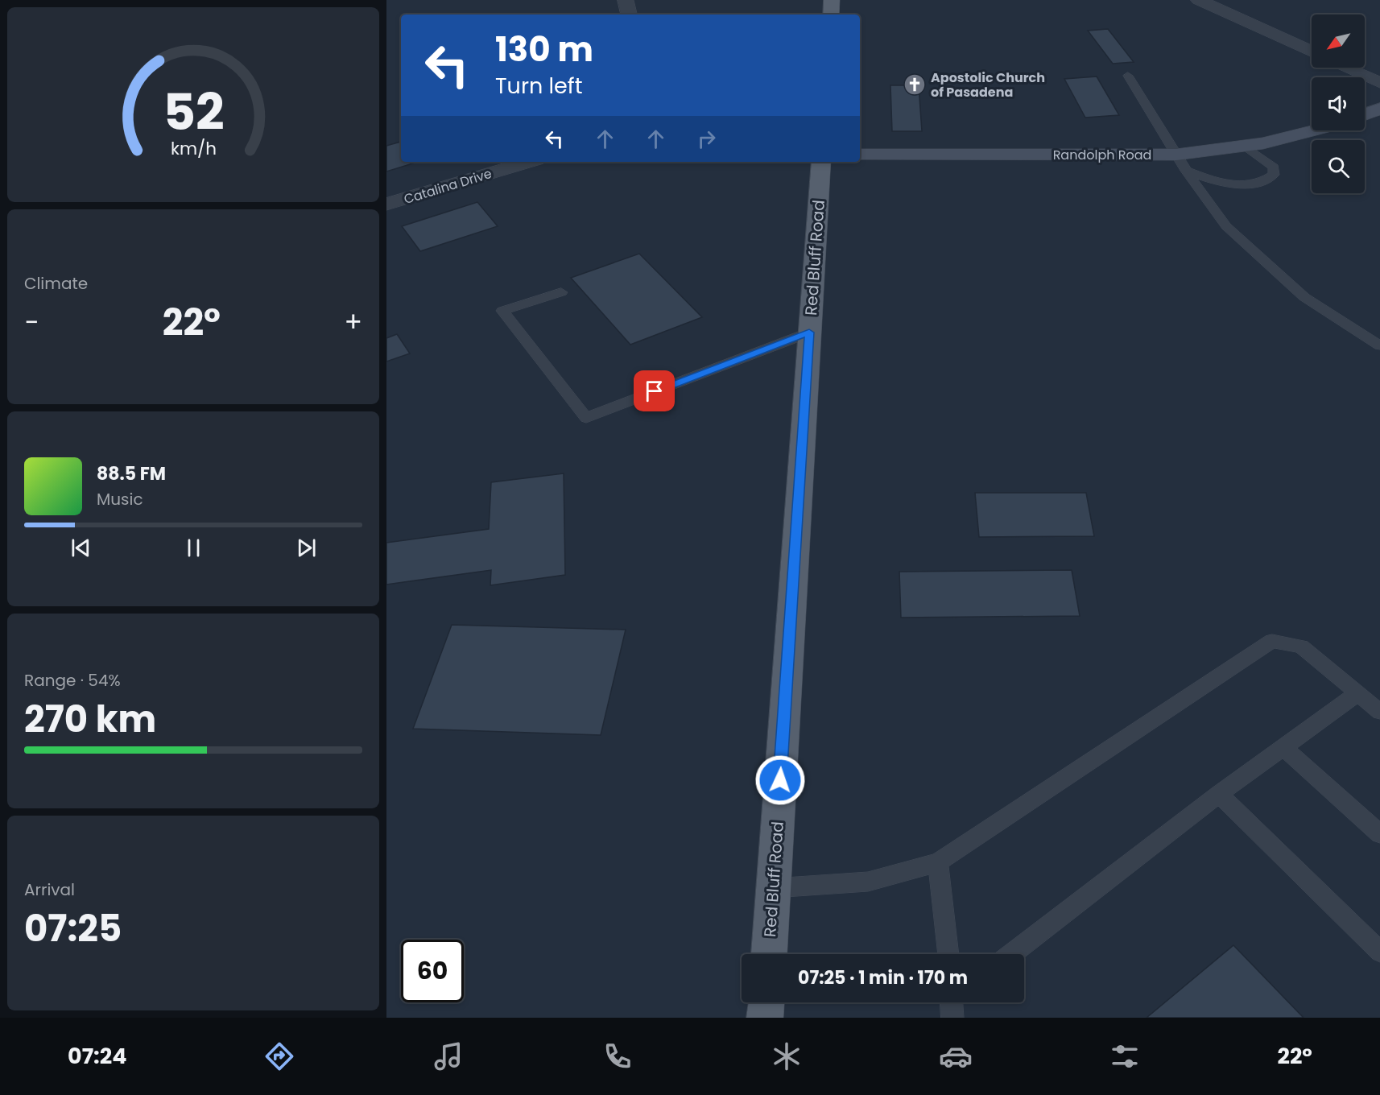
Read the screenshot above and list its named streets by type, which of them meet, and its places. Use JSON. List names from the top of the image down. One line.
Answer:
{"streets":{"main road":["Randolph Road","Red Bluff Road"],"street":["Catalina Drive"]},"places":{"church":["Apostolic Church of Pasadena"]},"north":"bottom left","page":{"turn":["130 m","Turn left"],"tile":["Climate",["Range · 54%","270 km"],["Arrival","07:25"]],"heat":["−","22°","+"],"song":["88.5 FM","Music"],"limit":"60","trip":"07:25 · 1 min · 170 m","tabs":["07:24","22°"],"gauge":["52","km/h"]}}
